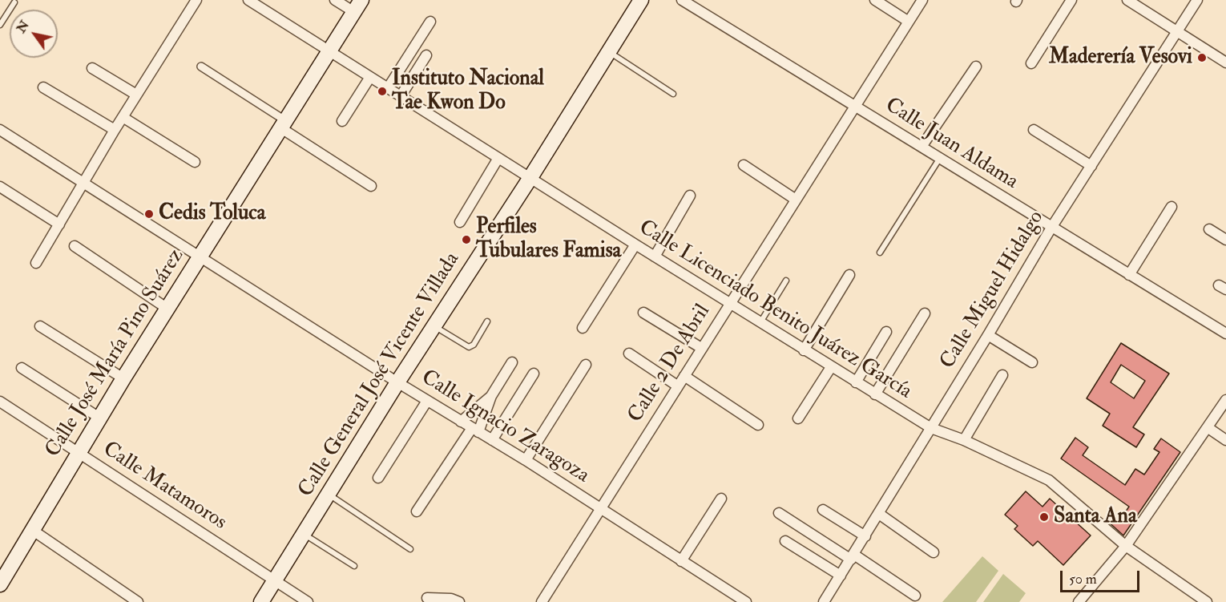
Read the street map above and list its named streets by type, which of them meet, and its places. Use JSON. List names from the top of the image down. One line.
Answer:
{"streets":{"main road":["Calle José María Pino Suárez","Calle General José Vicente Villada"],"street":["Calle Juan Aldama","Calle Miguel Hidalgo","Calle Licenciado Benito Juárez García","Calle 2 De Abril","Calle Ignacio Zaragoza","Calle Matamoros"]},"crossings":[["Calle Juan Aldama","Calle Miguel Hidalgo"],["Calle Juan Aldama","Calle 2 De Abril"],["Calle Miguel Hidalgo","Calle Licenciado Benito Juárez García"],["Calle Licenciado Benito Juárez García","Calle José María Pino Suárez"],["Calle Licenciado Benito Juárez García","Calle 2 De Abril"],["Calle Licenciado Benito Juárez García","Calle General José Vicente Villada"],["Calle José María Pino Suárez","Calle Ignacio Zaragoza"],["Calle José María Pino Suárez","Calle Matamoros"],["Calle 2 De Abril","Calle Ignacio Zaragoza"],["Calle General José Vicente Villada","Calle Ignacio Zaragoza"],["Calle General José Vicente Villada","Calle Matamoros"]],"places":["Maderería Vesovi","Instituto Nacional Tae Kwon Do","Cedis Toluca","Perfiles Tubulares Famisa","Santa Ana"],"scale_bar":"50 m","north":"top left"}
